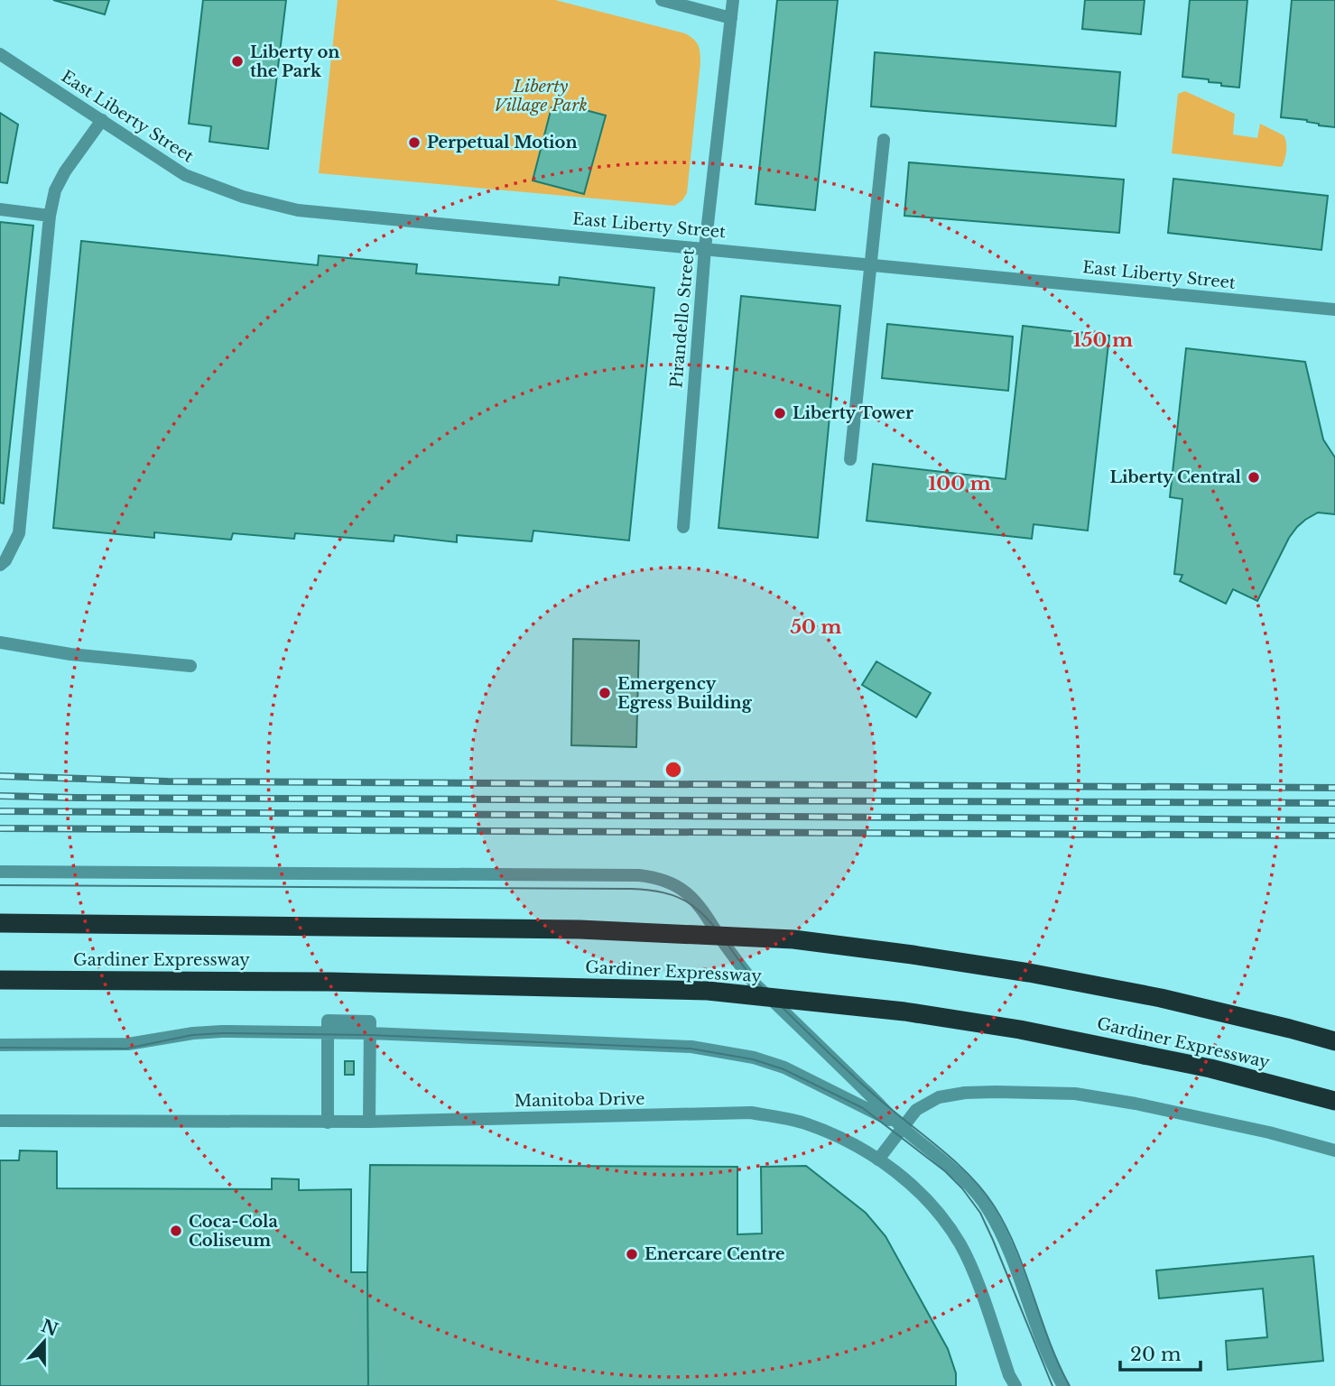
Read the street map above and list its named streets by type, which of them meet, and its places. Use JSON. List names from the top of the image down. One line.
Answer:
{"streets":{"highway":["Gardiner Expressway"],"street":["East Liberty Street","Pirandello Street","Manitoba Drive"]},"crossings":[["East Liberty Street","Pirandello Street"]],"parks":["Liberty Village Park"],"places":["Liberty on the Park","Perpetual Motion","Liberty Tower","Liberty Central","Emergency Egress Building","Coca-Cola Coliseum","Enercare Centre"],"scale_bar":"20 m","north":"top","rings":["150 m","100 m","50 m"]}
